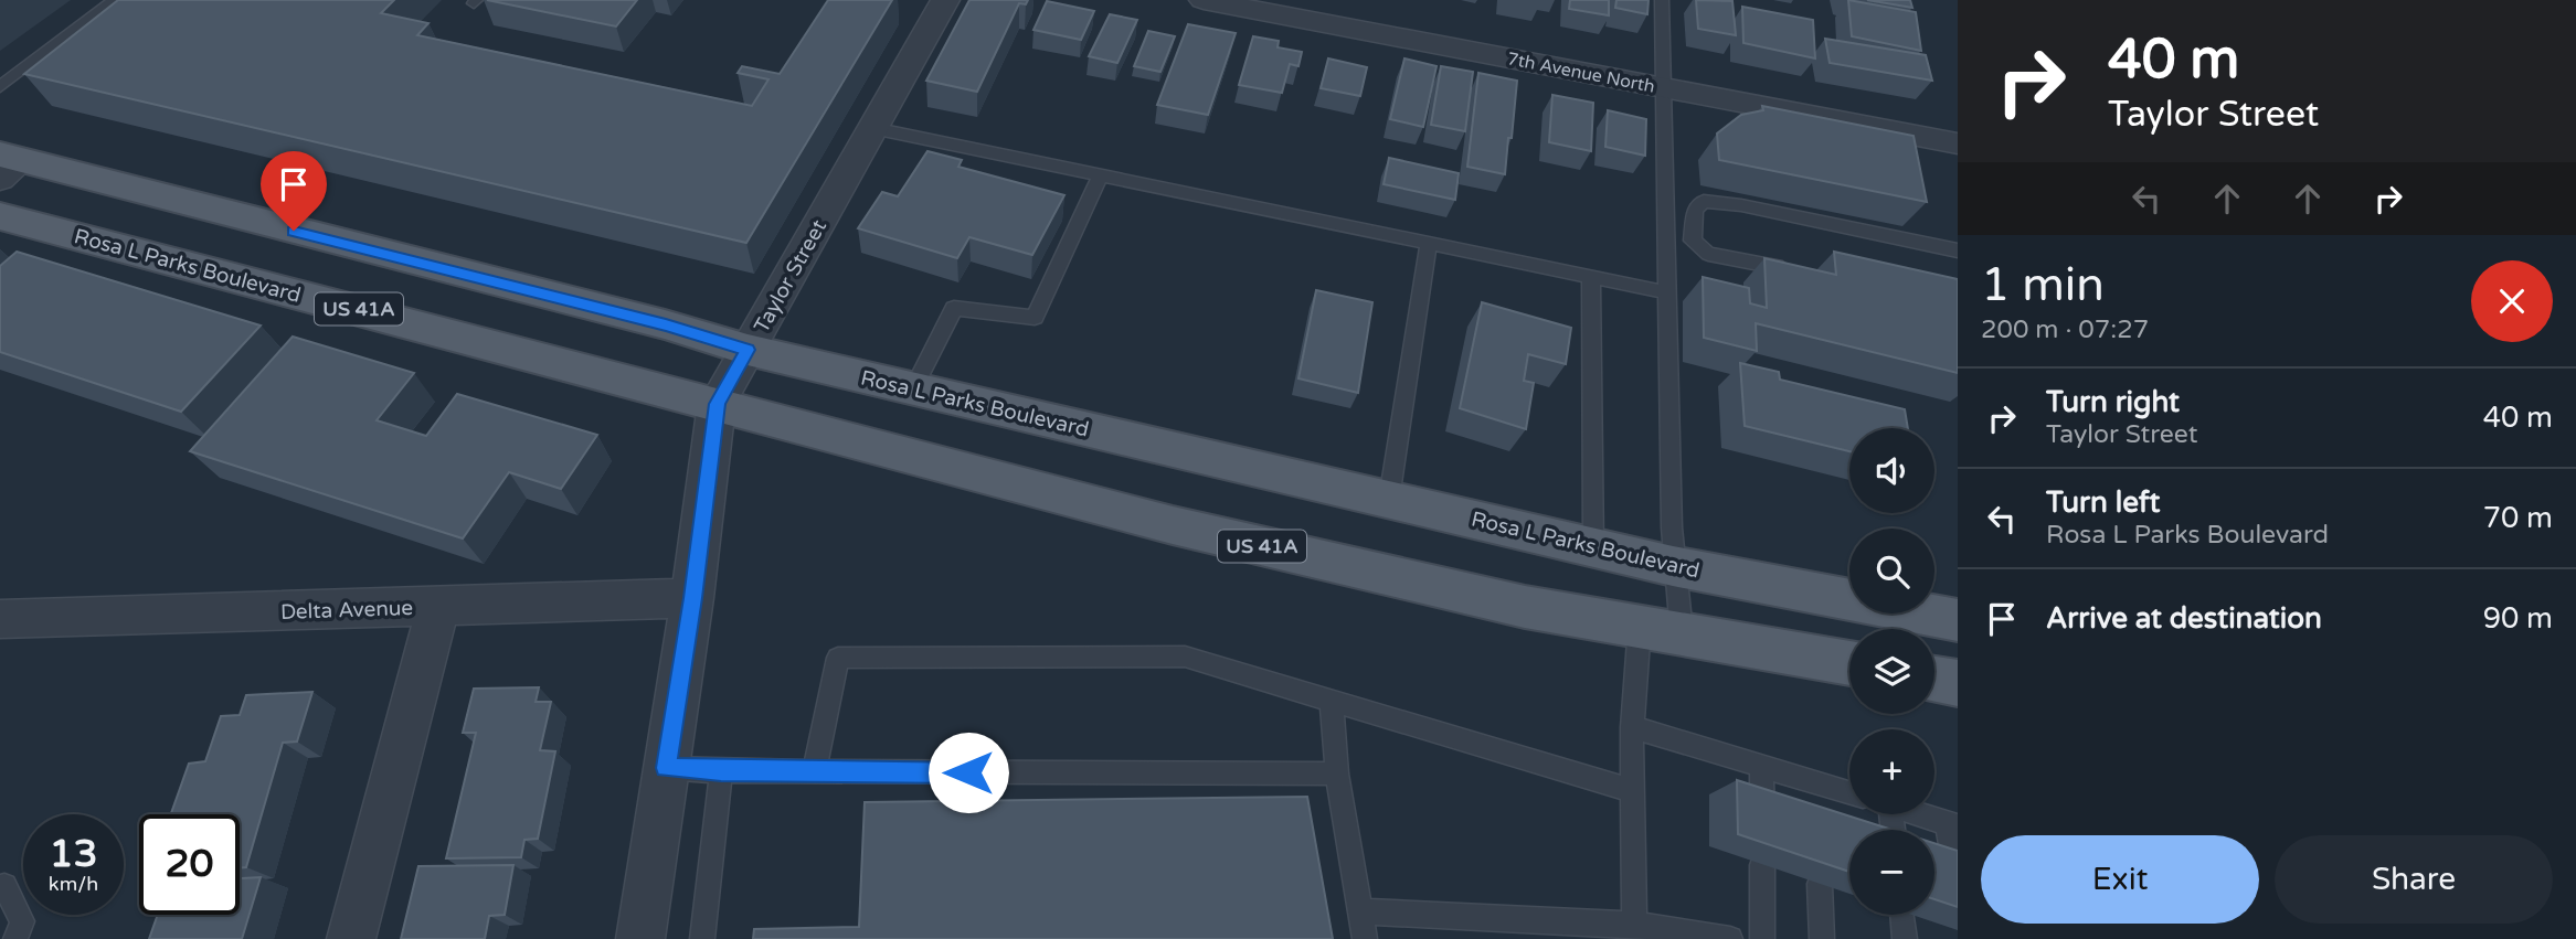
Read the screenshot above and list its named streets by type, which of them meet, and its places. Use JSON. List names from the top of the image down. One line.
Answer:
{"streets":{"main road":["Rosa L Parks Boulevard","US 41A"],"street":["7th Avenue North","Taylor Street","Delta Avenue"]},"crossings":[["Rosa L Parks Boulevard","Taylor Street"],["Taylor Street","Delta Avenue"]],"page":{"turn":["40 m","Taylor Street"],"heading":["1 min","200 m · 07:27"],"list":[{"name":"Turn right","note":"Taylor Street","value":"40 m"},{"name":"Turn left","note":"Rosa L Parks Boulevard","value":"70 m"},{"name":"Arrive at destination","value":"90 m"}],"map_buttons":["+","−"],"speed":"13 km/h","limit":"20","buttons":["Exit","Share"]}}
